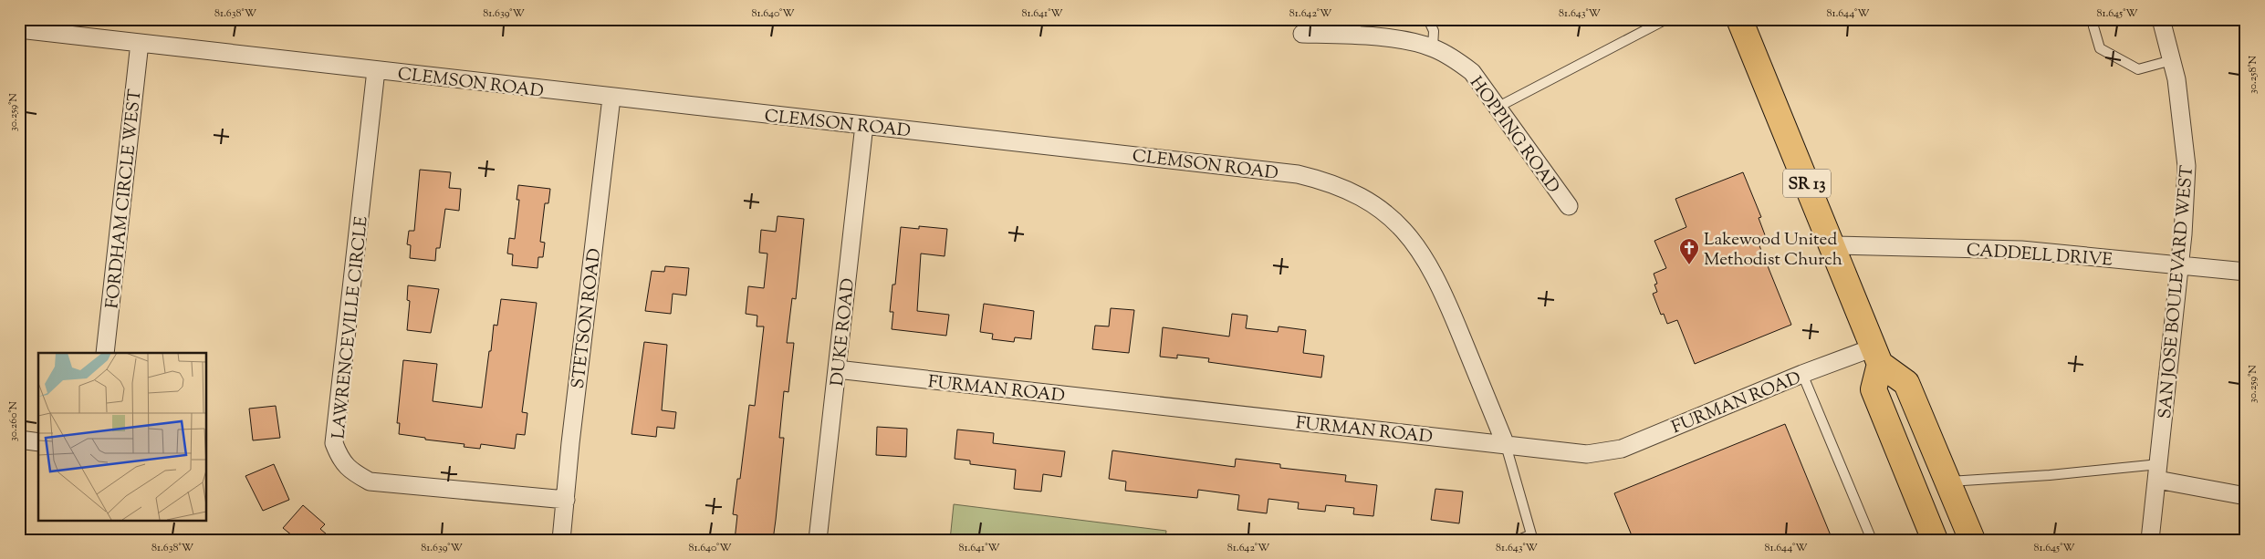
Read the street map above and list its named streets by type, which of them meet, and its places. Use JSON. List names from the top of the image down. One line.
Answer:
{"streets":{"main road":["SR 13"],"street":["CLEMSON ROAD","HOPPING ROAD","FORDHAM CIRCLE WEST","CADDELL DRIVE","SAN JOSE BOULEVARD WEST","STETSON ROAD","LAWRENCEVILLE CIRCLE","DUKE ROAD","FURMAN ROAD"]},"crossings":[["CLEMSON ROAD","FORDHAM CIRCLE WEST"],["CLEMSON ROAD","STETSON ROAD"],["CLEMSON ROAD","LAWRENCEVILLE CIRCLE"],["CLEMSON ROAD","DUKE ROAD"],["CLEMSON ROAD","FURMAN ROAD"],["SR 13","CADDELL DRIVE"],["SR 13","FURMAN ROAD"],["CADDELL DRIVE","SAN JOSE BOULEVARD WEST"],["STETSON ROAD","LAWRENCEVILLE CIRCLE"],["DUKE ROAD","FURMAN ROAD"]],"places":{"church":["Lakewood United Methodist Church"]},"coordinates":["81.638°W","81.639°W","81.640°W","81.641°W","81.642°W","81.643°W","81.644°W","81.645°W","30.258°N","30.259°N","30.260°N"]}
